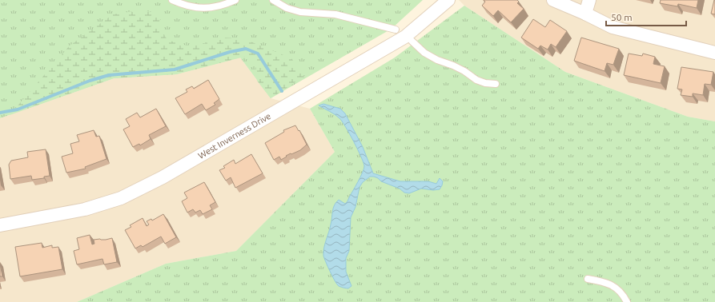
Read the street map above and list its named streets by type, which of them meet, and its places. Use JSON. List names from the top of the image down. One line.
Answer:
{"streets":{"street":["West Inverness Drive"]},"scale_bar":"50 m"}
